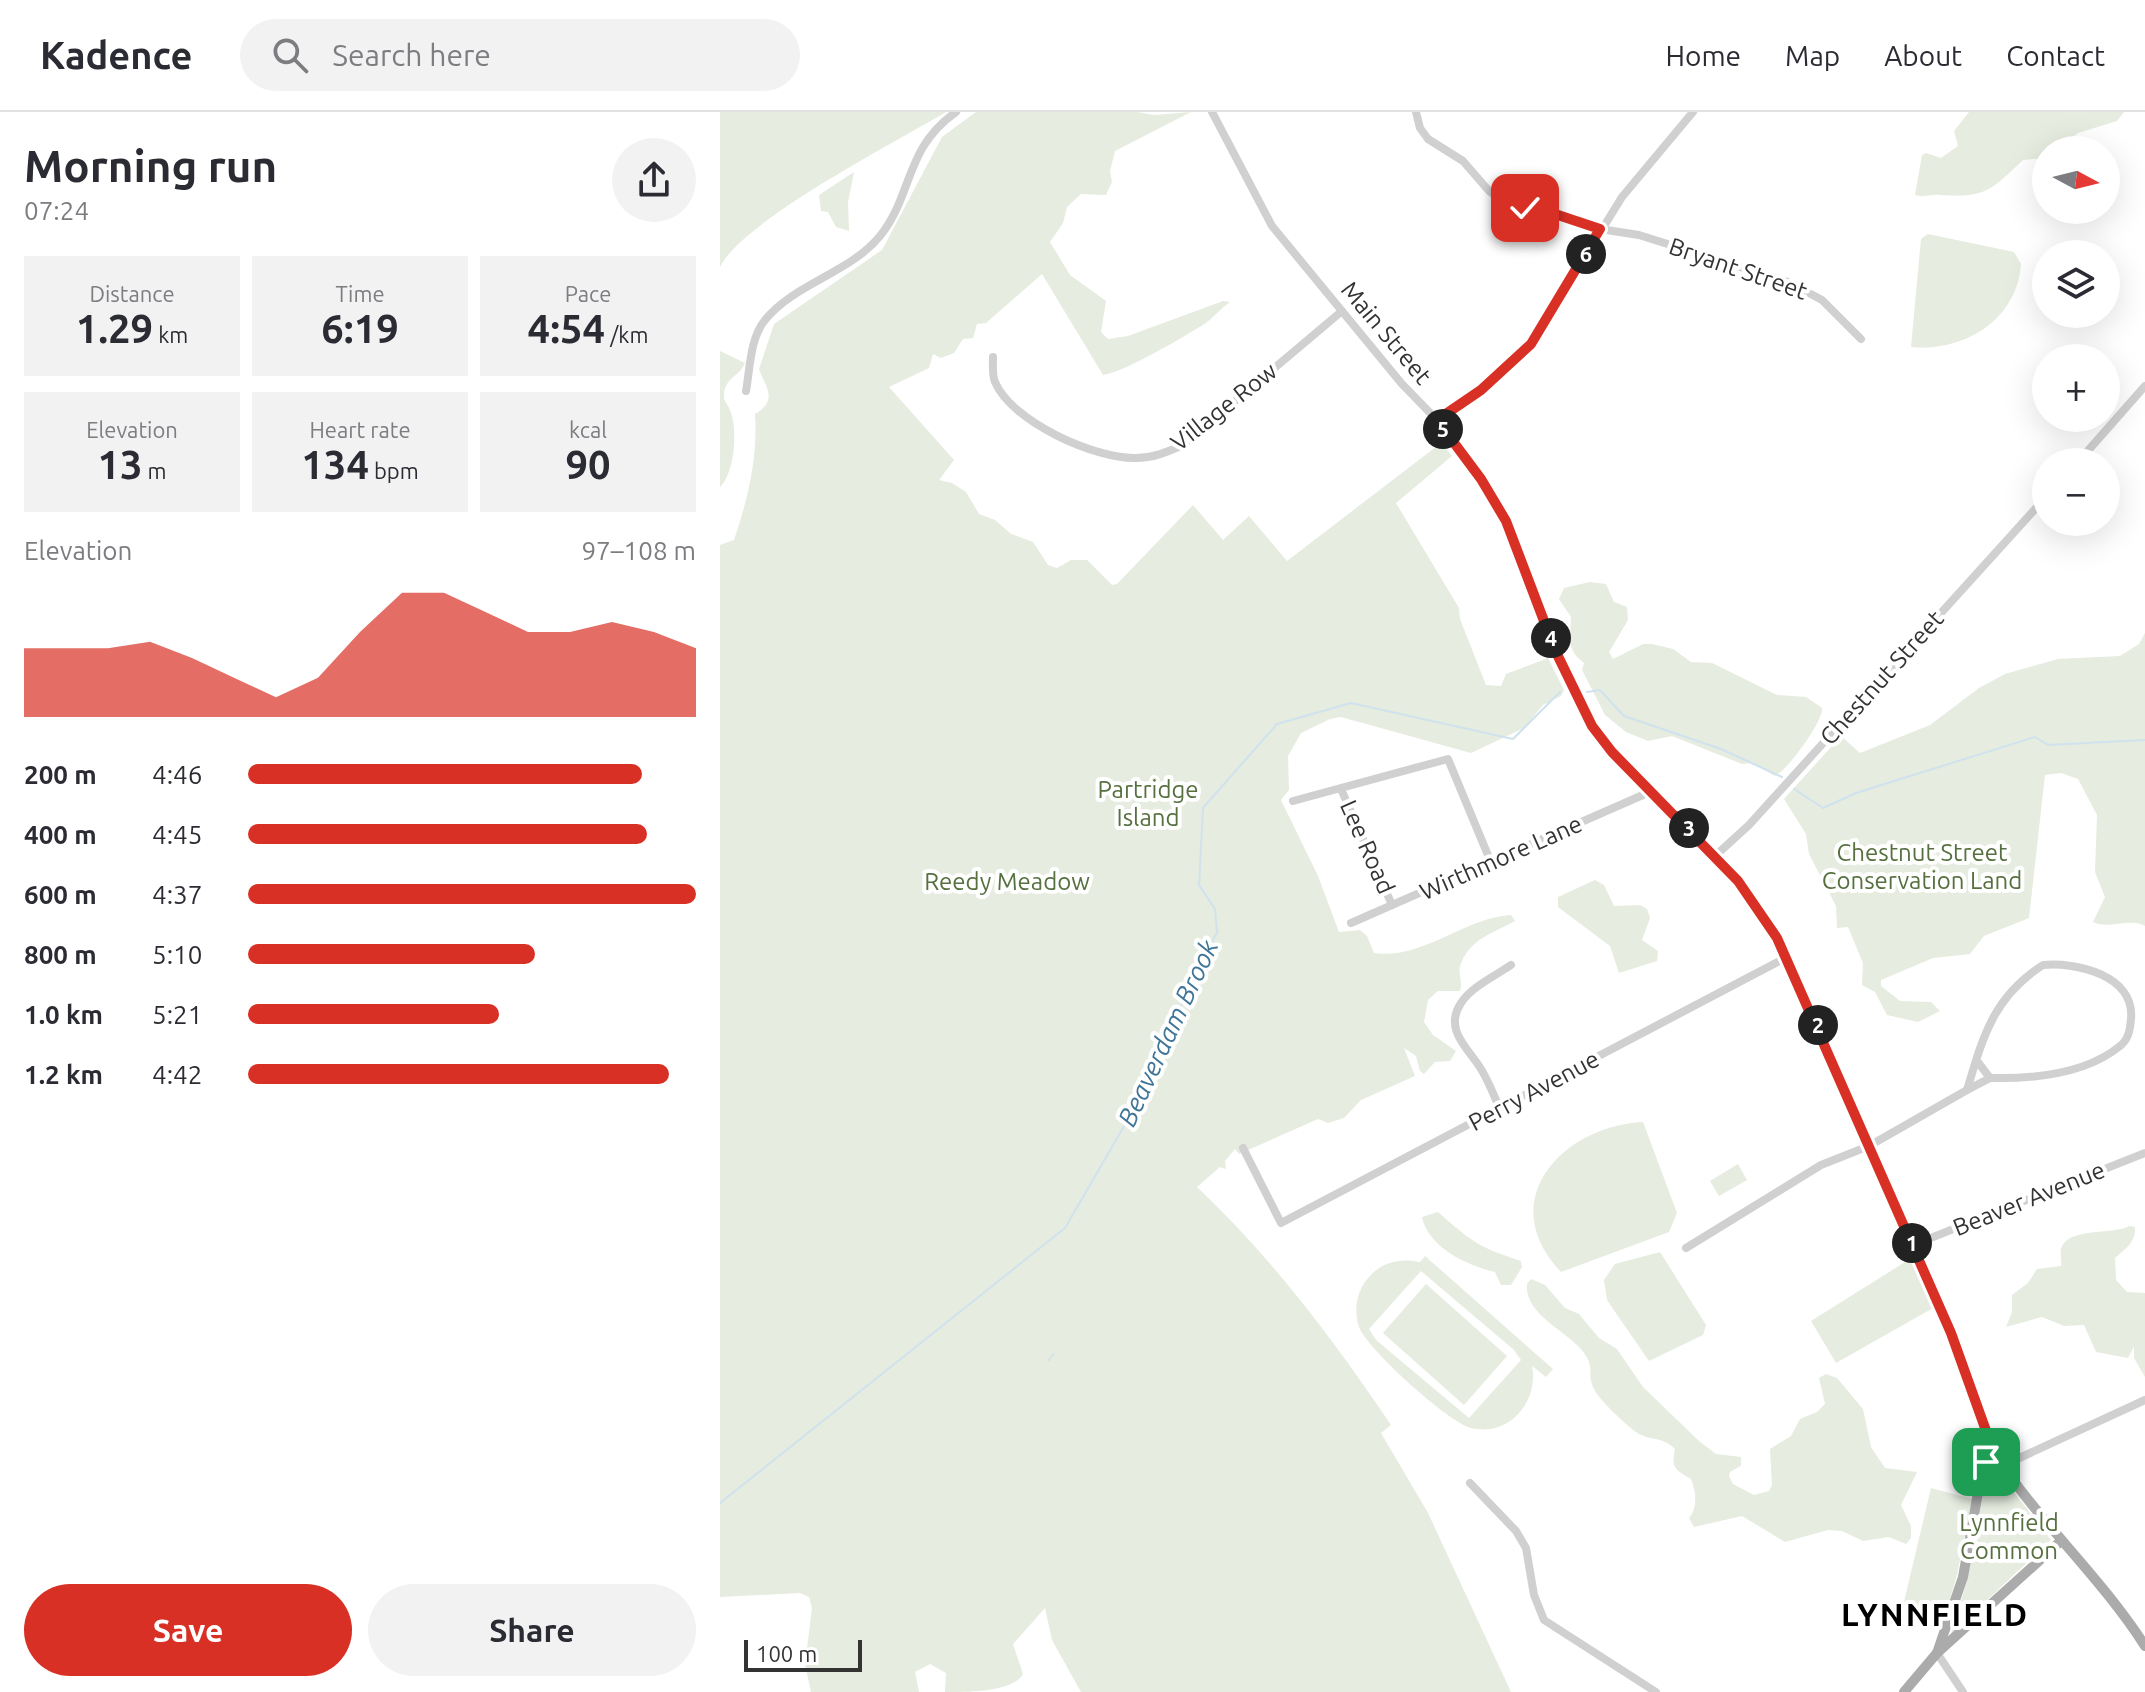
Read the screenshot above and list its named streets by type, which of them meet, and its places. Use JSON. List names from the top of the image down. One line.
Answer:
{"streets":{"main road":["Main Street"],"street":["Bryant Street","Village Row","Chestnut Street","Lee Road","Wirthmore Lane","Perry Avenue","Beaver Avenue"]},"crossings":[["Main Street","Village Row"],["Main Street","Chestnut Street"],["Main Street","Wirthmore Lane"],["Main Street","Perry Avenue"],["Main Street","Beaver Avenue"],["Lee Road","Wirthmore Lane"]],"districts":["LYNNFIELD"],"water":["Beaverdam Brook"],"parks":["Partridge Island","Chestnut Street Conservation Land","Reedy Meadow","Lynnfield Common"],"scale_bar":"100 m","north":"right","page":{"header":"Kadence","search":"Search here","nav":["Home","Map","About","Contact"],"heading":["Morning run","07:24"],"map_buttons":["+","−"],"pins":["6","5","4","3","2","1"],"stats":[["Distance","1.29 km"],["Time","6:19"],["Pace","4:54 /km"],["Elevation","13 m"],["Heart rate","134 bpm"],["kcal","90"]],"chart":["Elevation","97–108 m"],"list":[{"name":"200 m","note":"4:46"},{"name":"400 m","note":"4:45"},{"name":"600 m","note":"4:37"},{"name":"800 m","note":"5:10"},{"name":"1.0 km","note":"5:21"},{"name":"1.2 km","note":"4:42"}],"buttons":["Save","Share"],"scale":"100 m"}}
